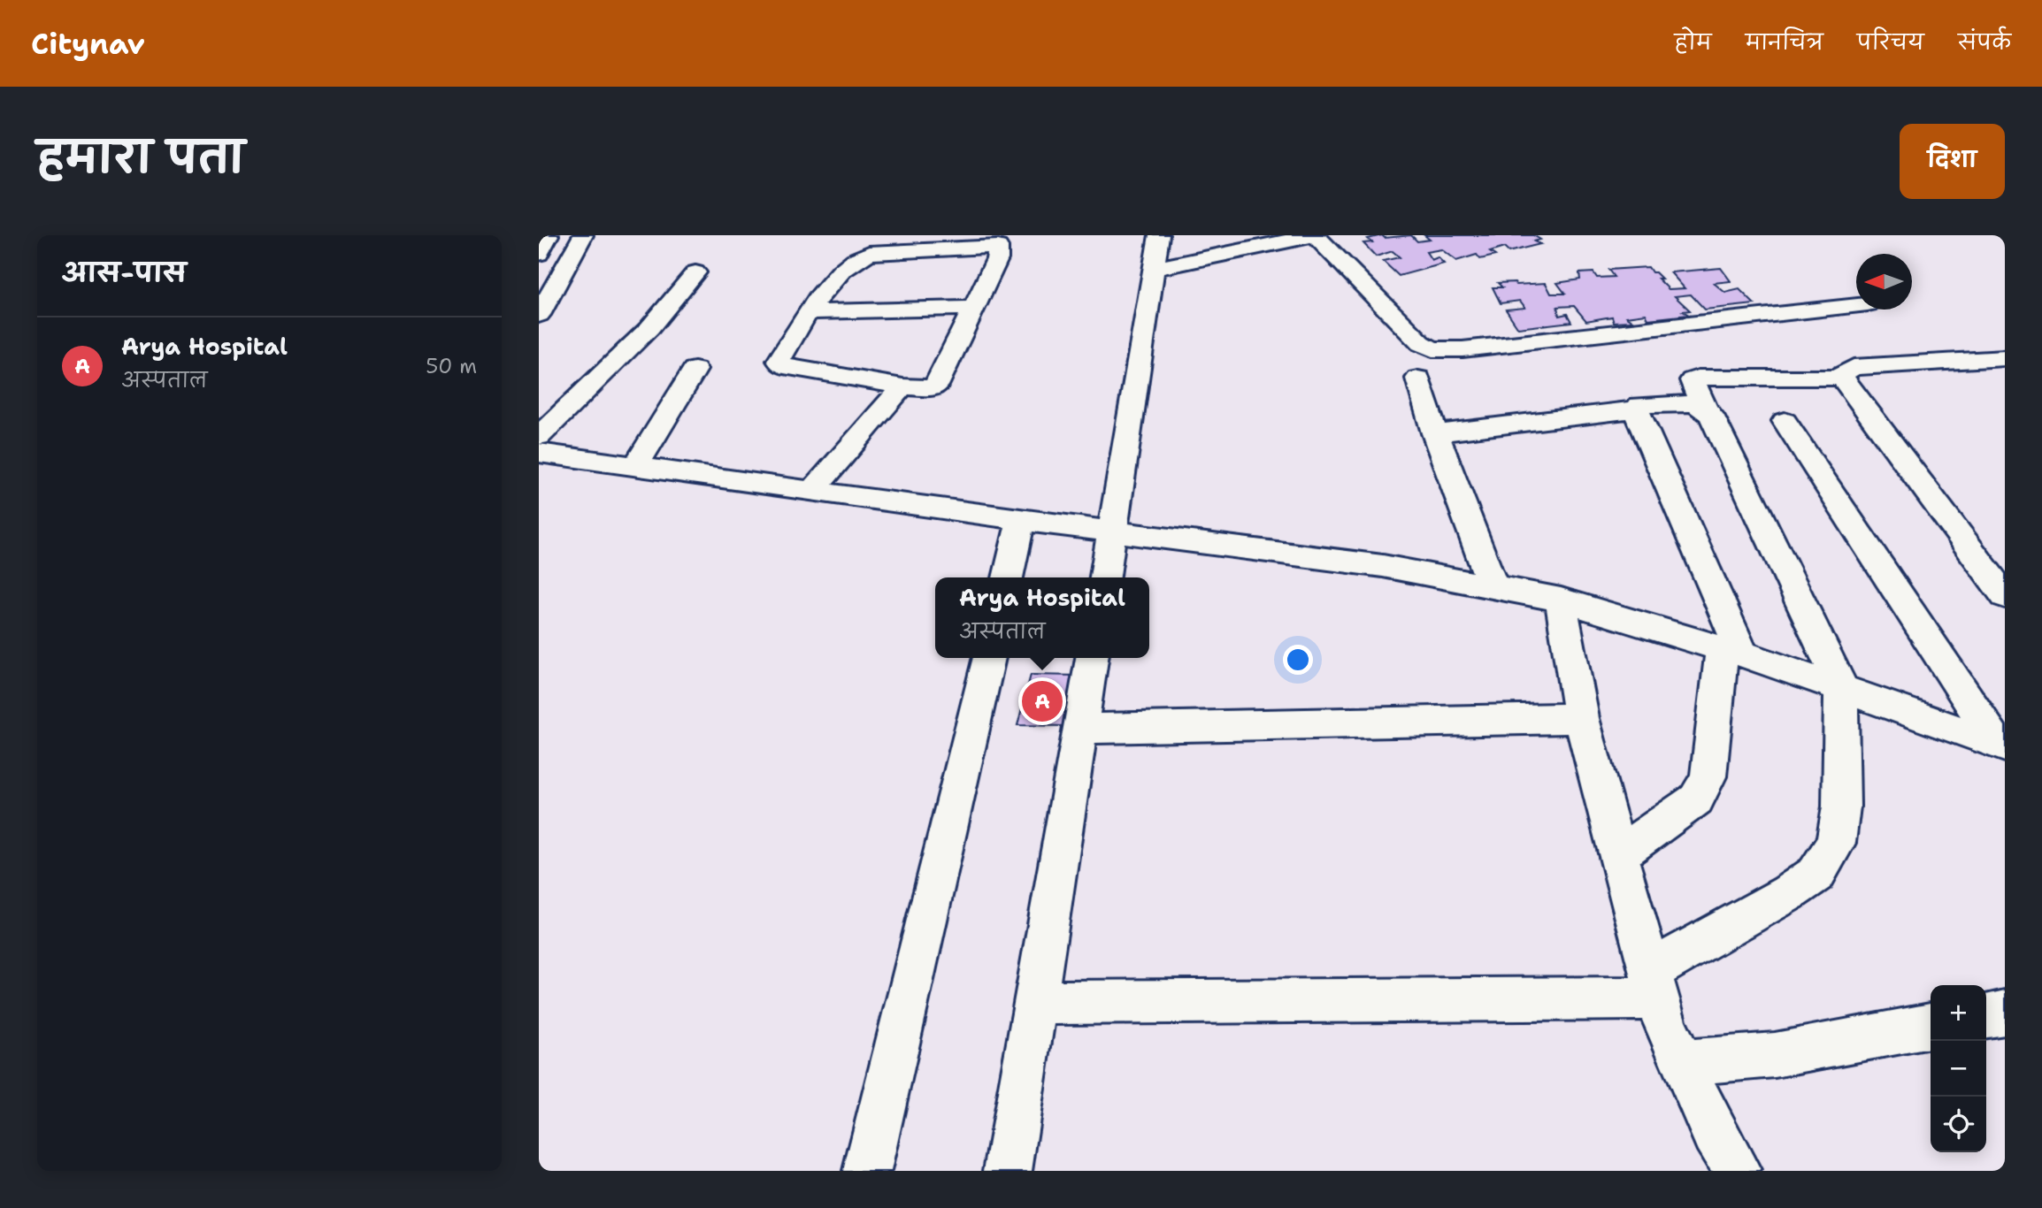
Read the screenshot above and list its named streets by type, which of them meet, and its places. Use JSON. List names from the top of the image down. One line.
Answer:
{"north":"left","page":{"header":"Citynav","nav":["होम","मानचित्र","परिचय","संपर्क"],"title":"हमारा पता","buttons":"दिशा","heading":"आस-पास","list":[{"mark":"A","name":"Arya Hospital","note":"अस्पताल","value":"50 m"}],"popup":["Arya Hospital","अस्पताल"],"pins":"A","map_buttons":["+","−"]}}
